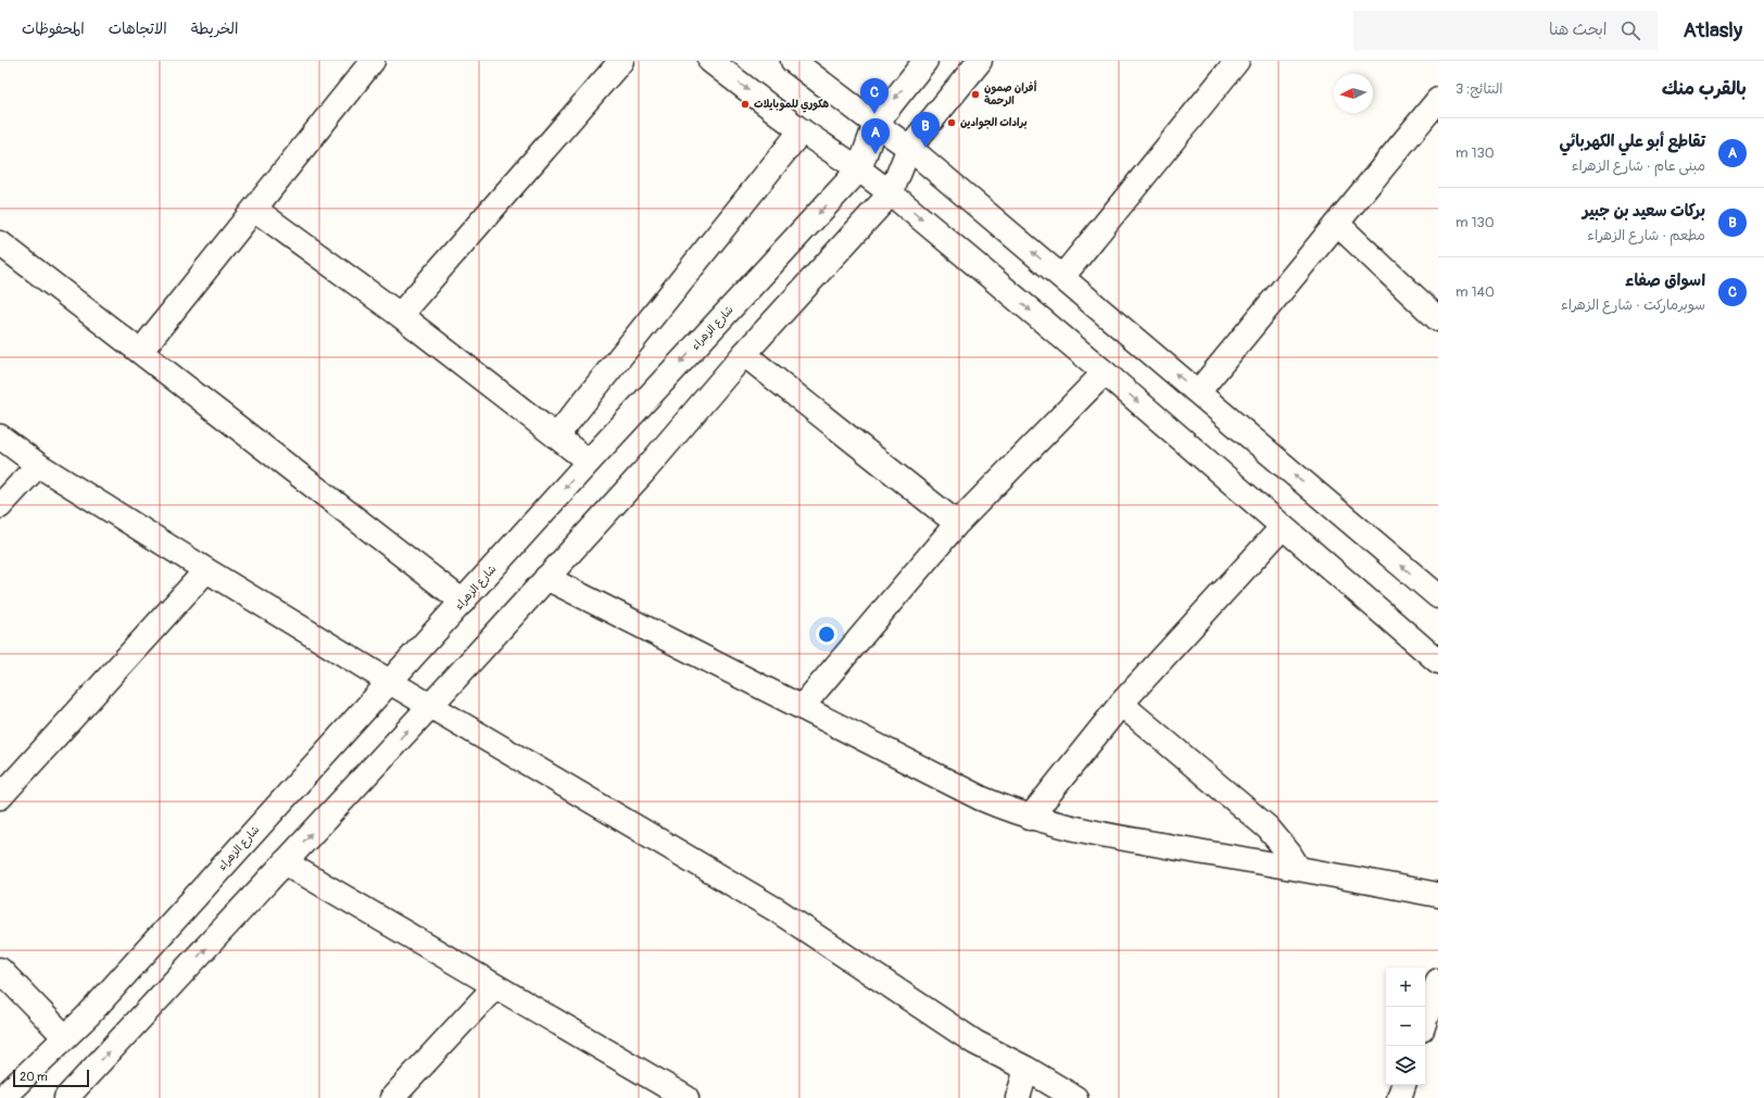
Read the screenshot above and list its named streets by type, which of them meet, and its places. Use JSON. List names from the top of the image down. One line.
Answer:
{"streets":{"street":["شارع الزهراء"]},"places":["أفران صمون الرحمة","هكوري للموبايلات","برادات الجوادين"],"scale_bar":"20 m","north":"left","page":{"header":"Atlasly","search":"ابحث هنا","nav":["الخريطة","الاتجاهات","المحفوظات"],"heading":["بالقرب منك","النتائج: 3"],"pins":["C","B","A"],"list":[{"mark":"A","name":"تقاطع أبو علي الكهربائي","note":"مبنى عام · شارع الزهراء","value":"130 m"},{"mark":"B","name":"بركات سعيد بن جبير","note":"مطعم · شارع الزهراء","value":"130 m"},{"mark":"C","name":"اسواق صفاء","note":"سوبرماركت · شارع الزهراء","value":"140 m"}],"map_buttons":["+","−"],"scale":"20 m"}}
